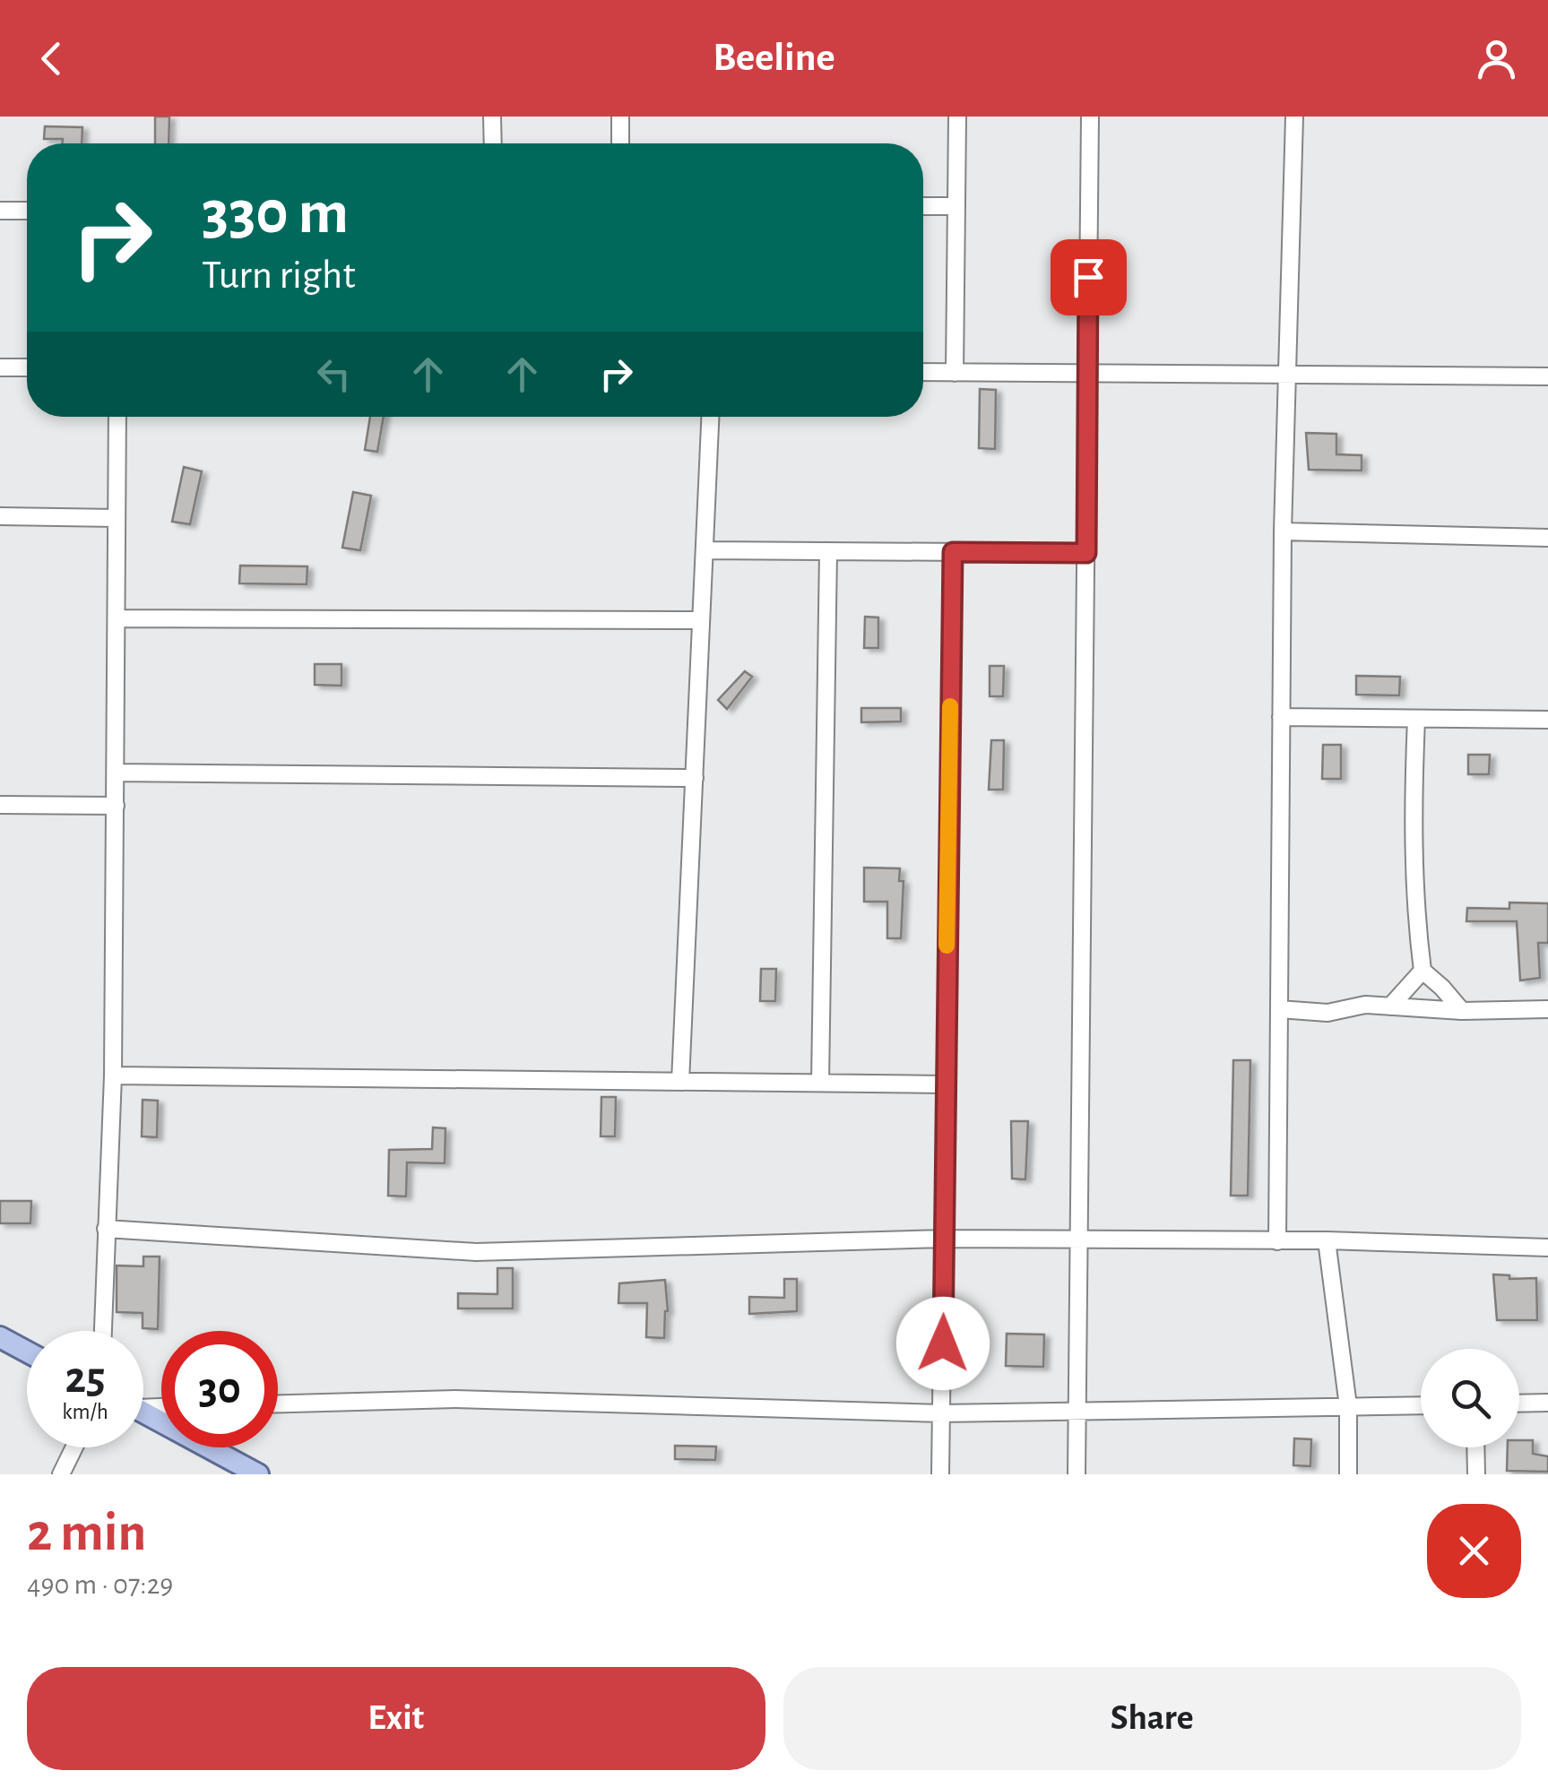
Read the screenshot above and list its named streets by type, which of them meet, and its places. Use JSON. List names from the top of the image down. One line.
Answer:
{"page":{"header":"Beeline","turn":["330 m","Turn right"],"speed":"25 km/h","limit":"30","heading":["2 min","490 m · 07:29"],"buttons":["Exit","Share"]}}
